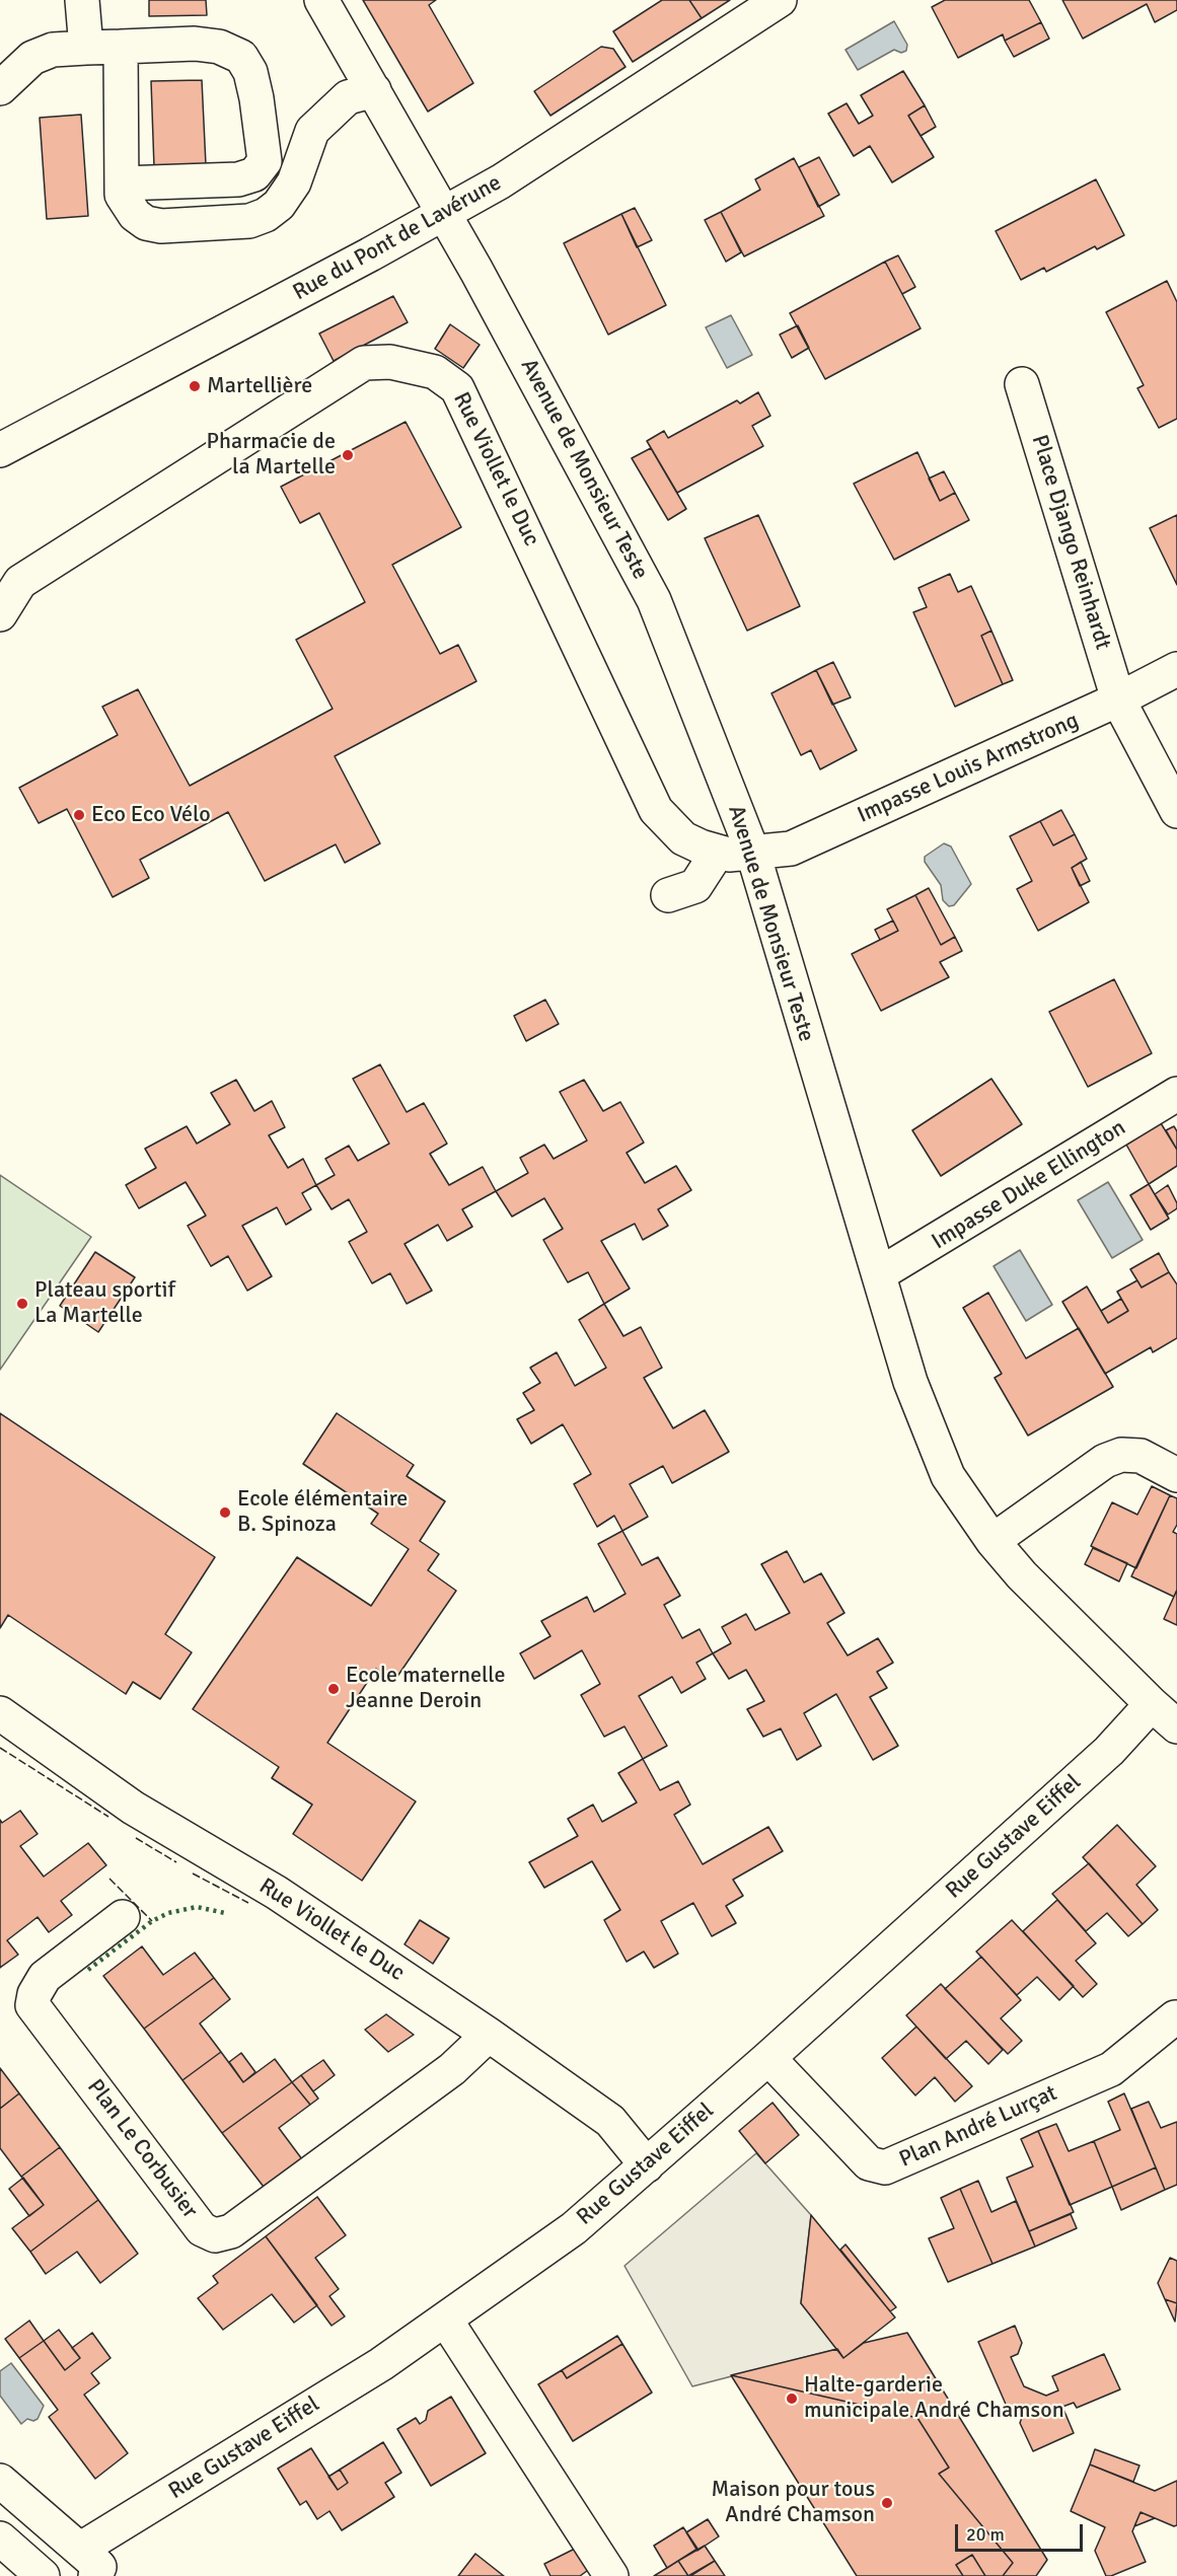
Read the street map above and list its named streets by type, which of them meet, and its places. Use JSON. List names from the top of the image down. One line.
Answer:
{"streets":{"street":["Rue du Pont de Lavérune","Rue Viollet le Duc","Avenue de Monsieur Teste","Place Django Reinhardt","Impasse Louis Armstrong","Impasse Duke Ellington","Rue Gustave Eiffel","Plan André Lurçat","Plan Le Corbusier"]},"crossings":[["Rue du Pont de Lavérune","Avenue de Monsieur Teste"],["Rue Viollet le Duc","Avenue de Monsieur Teste"],["Rue Viollet le Duc","Impasse Louis Armstrong"],["Rue Viollet le Duc","Rue Gustave Eiffel"],["Rue Viollet le Duc","Plan Le Corbusier"],["Avenue de Monsieur Teste","Impasse Louis Armstrong"],["Avenue de Monsieur Teste","Impasse Duke Ellington"],["Avenue de Monsieur Teste","Rue Gustave Eiffel"],["Place Django Reinhardt","Impasse Louis Armstrong"],["Rue Gustave Eiffel","Plan André Lurçat"]],"places":["Martellière","Pharmacie de la Martelle","Eco Eco Vélo","Plateau sportif La Martelle","Ecole élémentaire B. Spinoza","Ecole maternelle Jeanne Deroin","Halte-garderie municipale André Chamson","Maison pour tous André Chamson"],"scale_bar":"20 m"}
